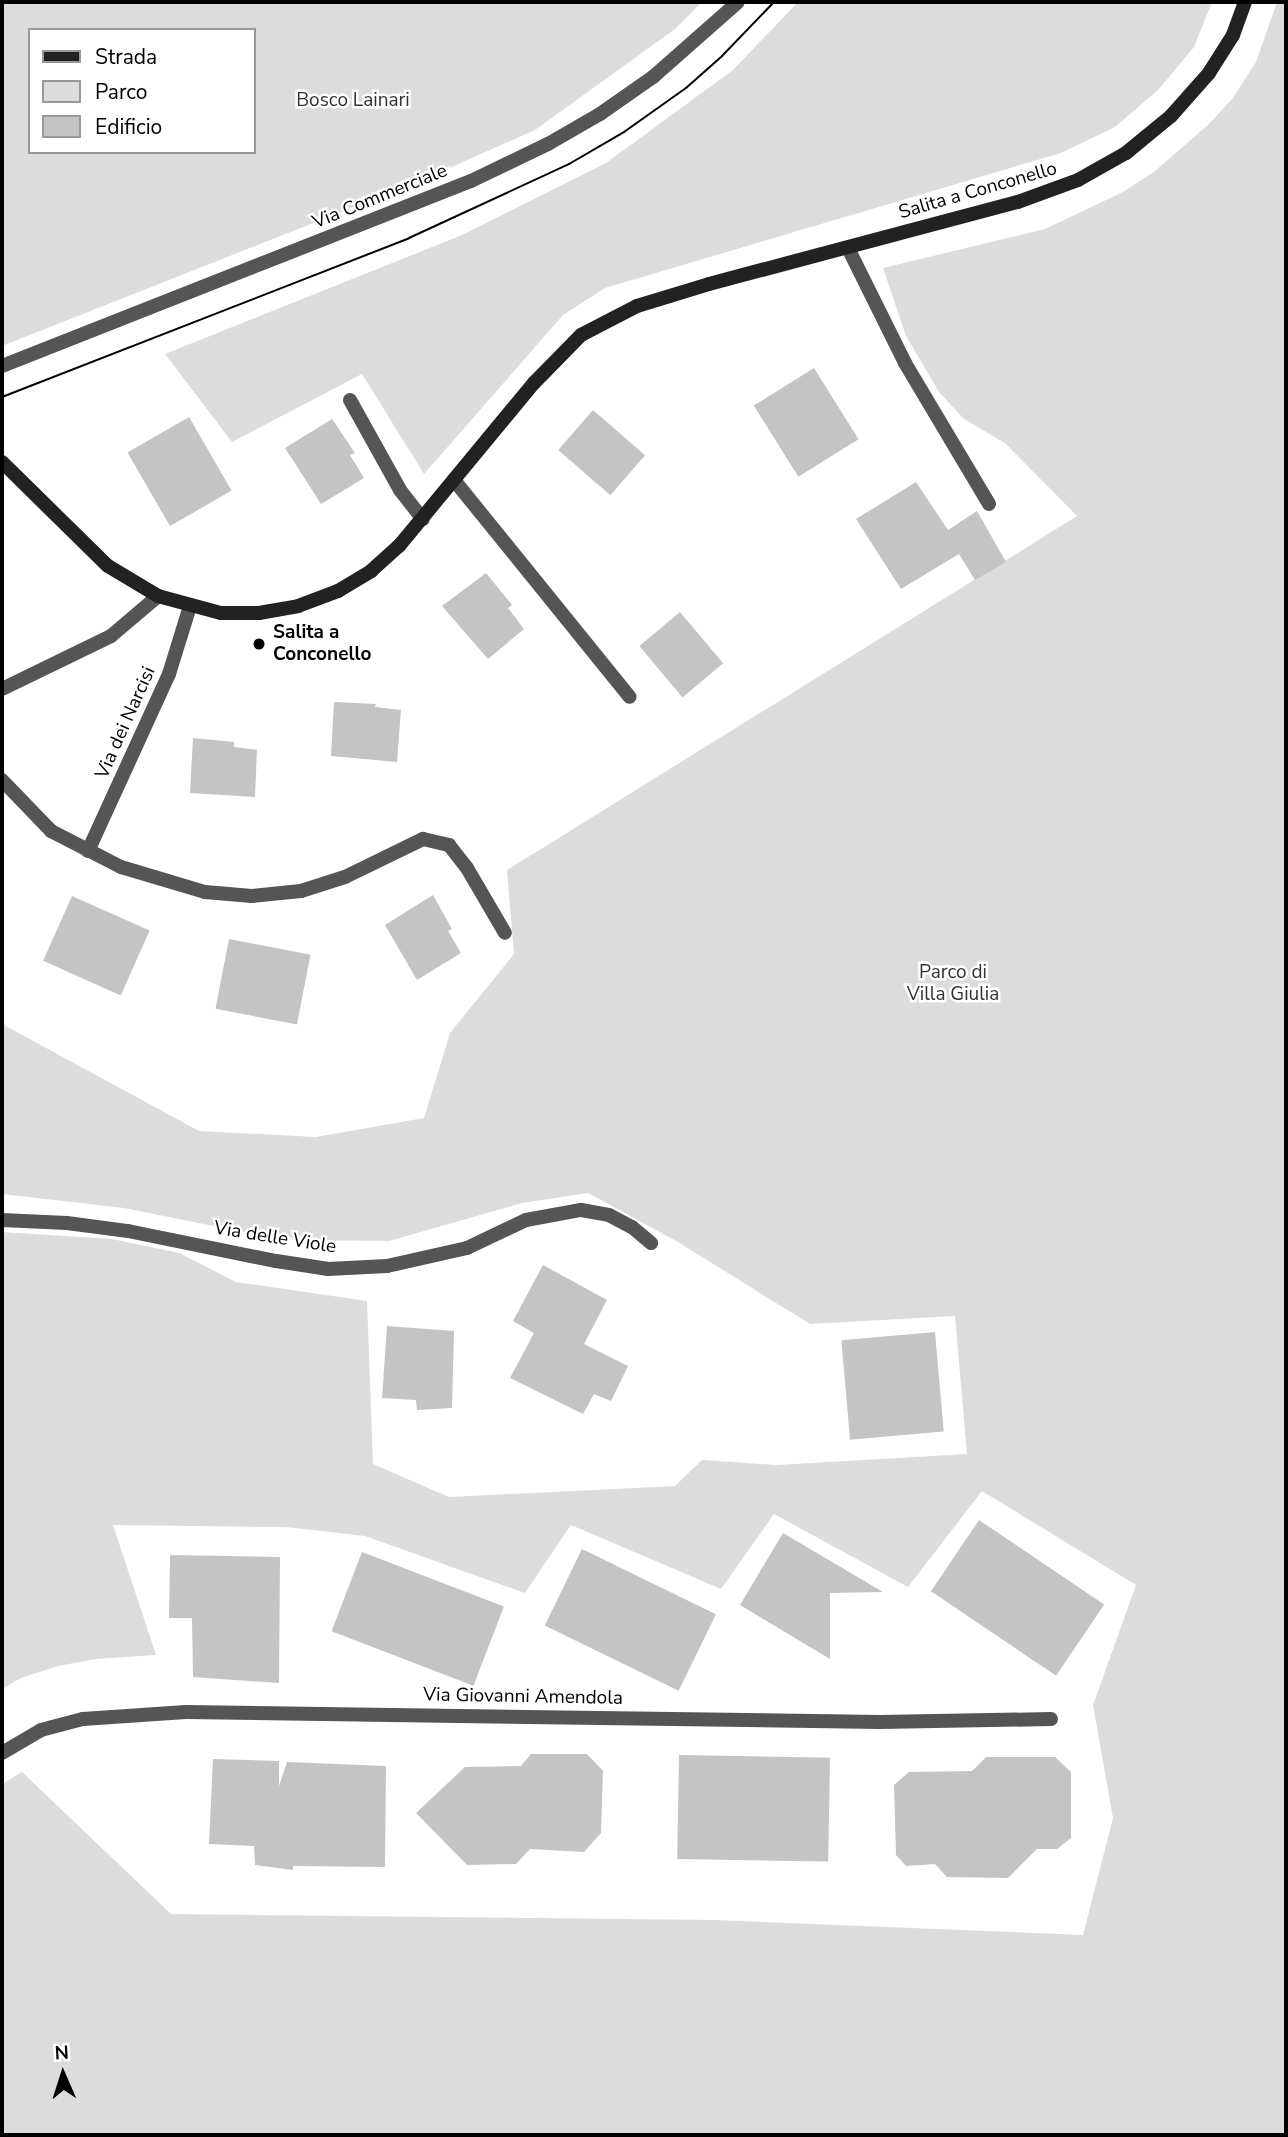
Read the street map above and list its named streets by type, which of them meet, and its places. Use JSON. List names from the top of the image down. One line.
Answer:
{"streets":{"main road":["Salita a Conconello"],"street":["Via Commerciale","Via dei Narcisi","Via delle Viole","Via Giovanni Amendola"]},"crossings":[["Salita a Conconello","Via dei Narcisi"]],"parks":["Bosco Lainari","Parco di Villa Giulia"],"places":["Salita a Conconello"],"legend":["Strada","Parco","Edificio"],"north":"top"}
